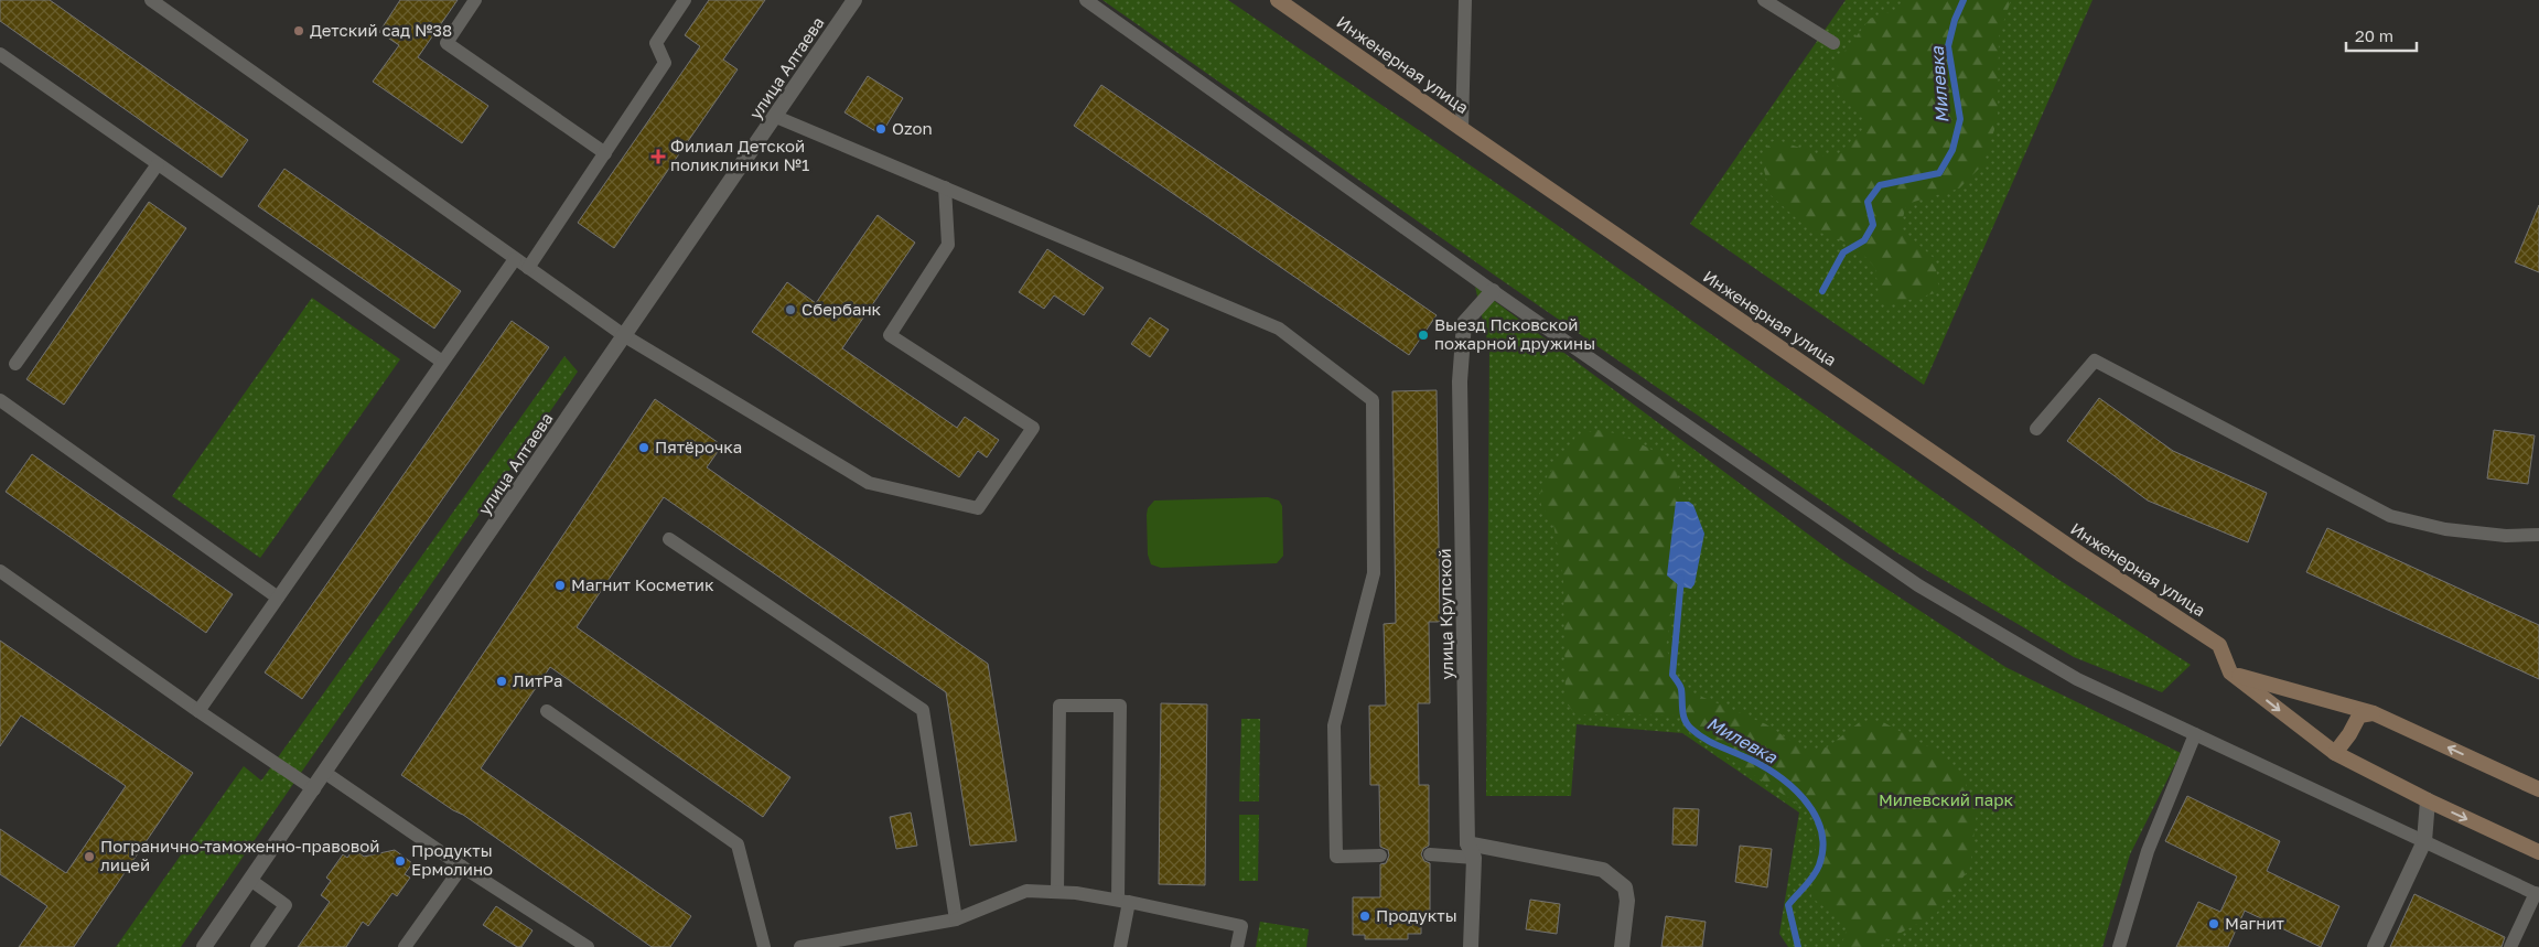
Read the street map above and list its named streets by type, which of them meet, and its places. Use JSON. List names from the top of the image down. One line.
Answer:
{"streets":{"main road":["Инженерная улица"],"street":["улица Алтаева","улица Крупской"]},"water":["Милевка"],"parks":["Милевский парк"],"places":{"other":["Детский сад №38","Ozon","Сбербанк","Выезд Псковской пожарной дружины","Пятёрочка","Магнит Косметик","ЛитРа","Погранично-таможенно-правовой лицей","Продукты Ермолино","Продукты","Магнит"],"health":["Филиал Детской поликлиники №1"]},"scale_bar":"20 m"}
